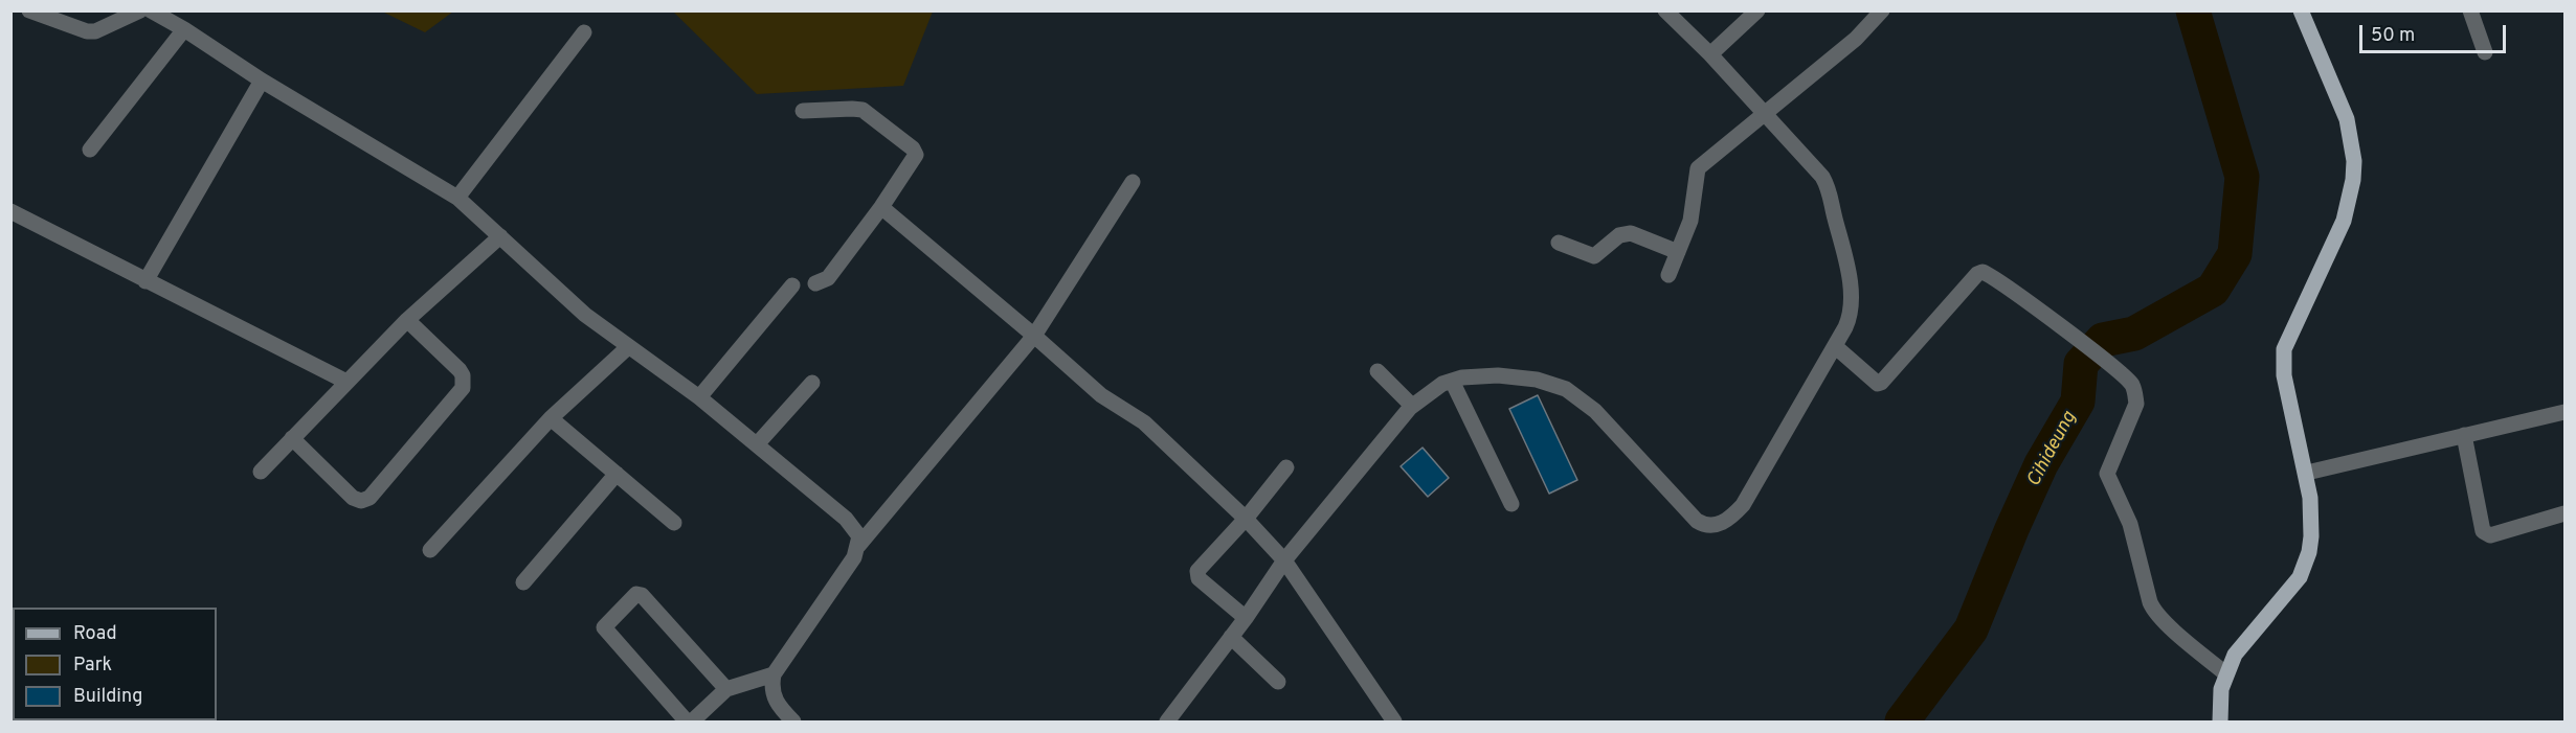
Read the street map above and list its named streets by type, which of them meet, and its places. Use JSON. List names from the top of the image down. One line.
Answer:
{"water":["Cihideung"],"legend":["Road","Park","Building"],"scale_bar":"50 m"}
